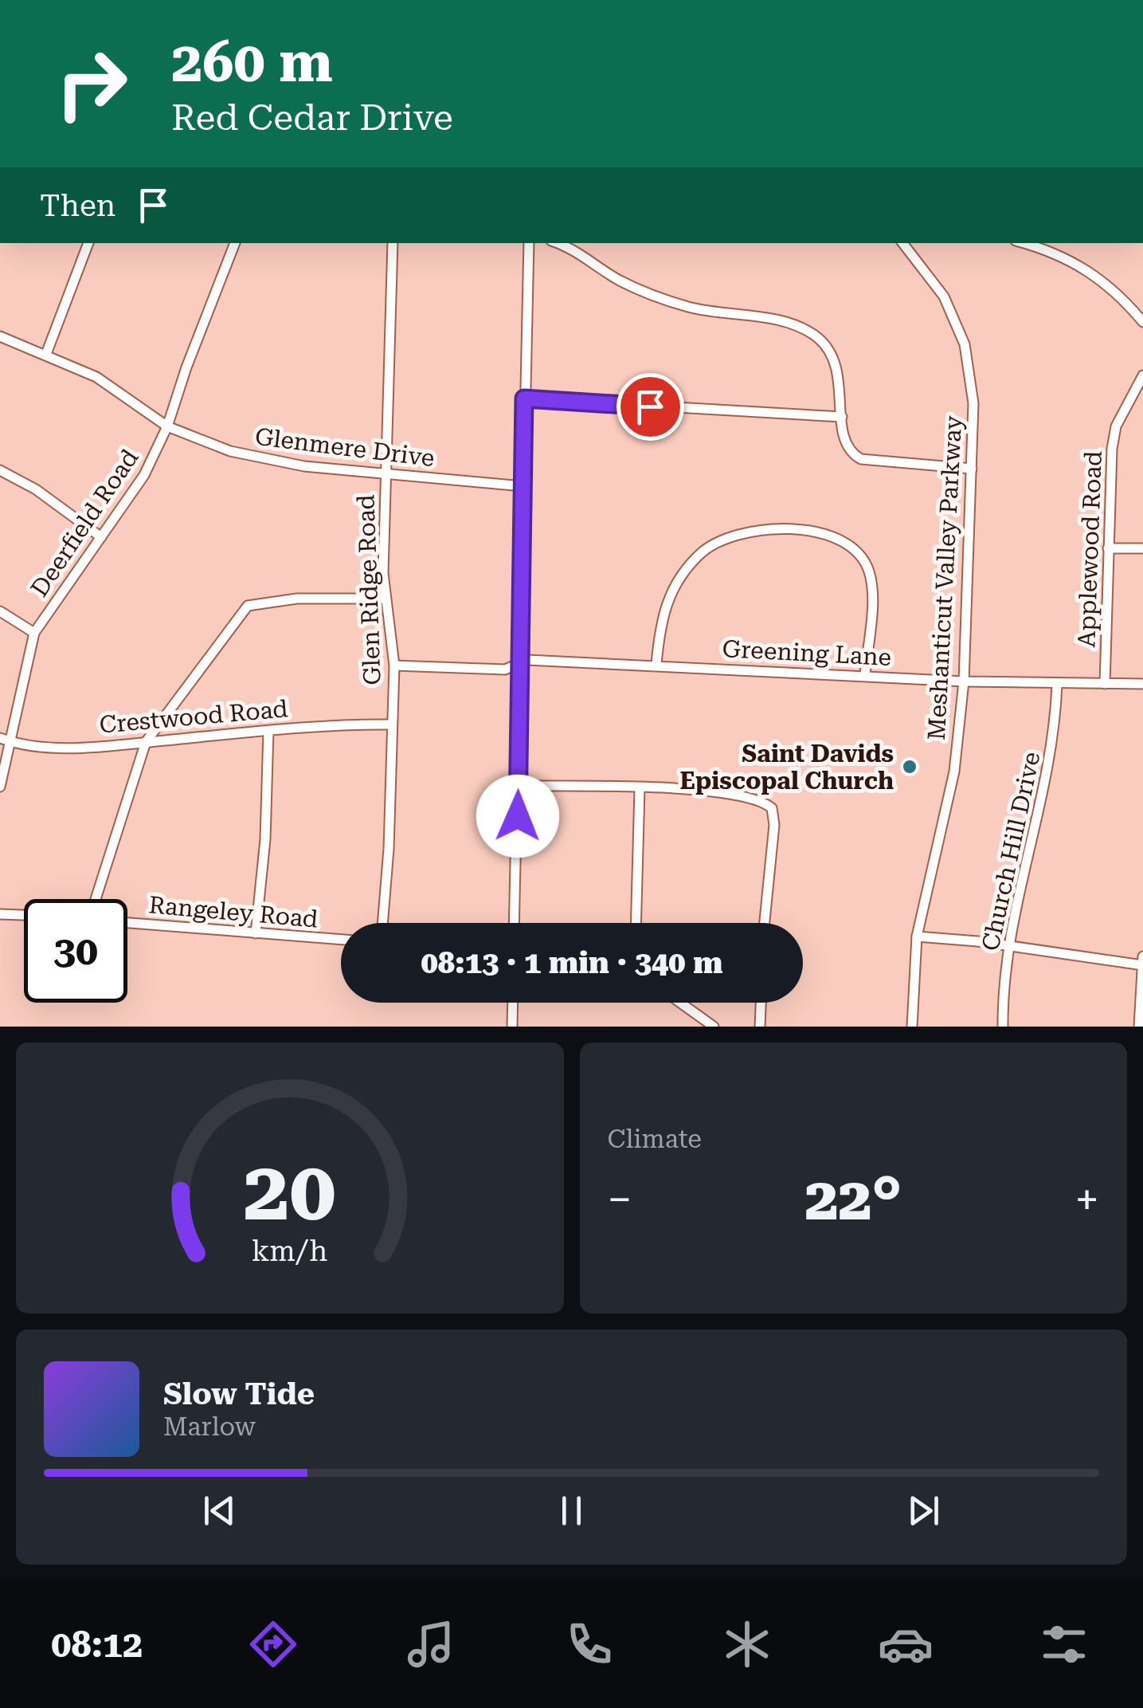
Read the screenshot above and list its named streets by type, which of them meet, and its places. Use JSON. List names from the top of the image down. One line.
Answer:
{"streets":{"street":["Glenmere Drive","Deerfield Road","Applewood Road","Meshanticut Valley Parkway","Glen Ridge Road","Greening Lane","Crestwood Road","Church Hill Drive","Rangeley Road"]},"crossings":[["Glenmere Drive","Deerfield Road"],["Glenmere Drive","Glen Ridge Road"],["Deerfield Road","Crestwood Road"],["Applewood Road","Greening Lane"],["Meshanticut Valley Parkway","Greening Lane"],["Glen Ridge Road","Greening Lane"],["Glen Ridge Road","Crestwood Road"],["Greening Lane","Church Hill Drive"]],"places":["Saint Davids Episcopal Church"],"page":{"turn":["260 m","Red Cedar Drive"],"then":"Then","limit":"30","trip":"08:13 · 1 min · 340 m","tile":"Climate","heat":["−","22°","+"],"song":["Slow Tide","Marlow"],"tabs":"08:12","gauge":["20","km/h"]}}
